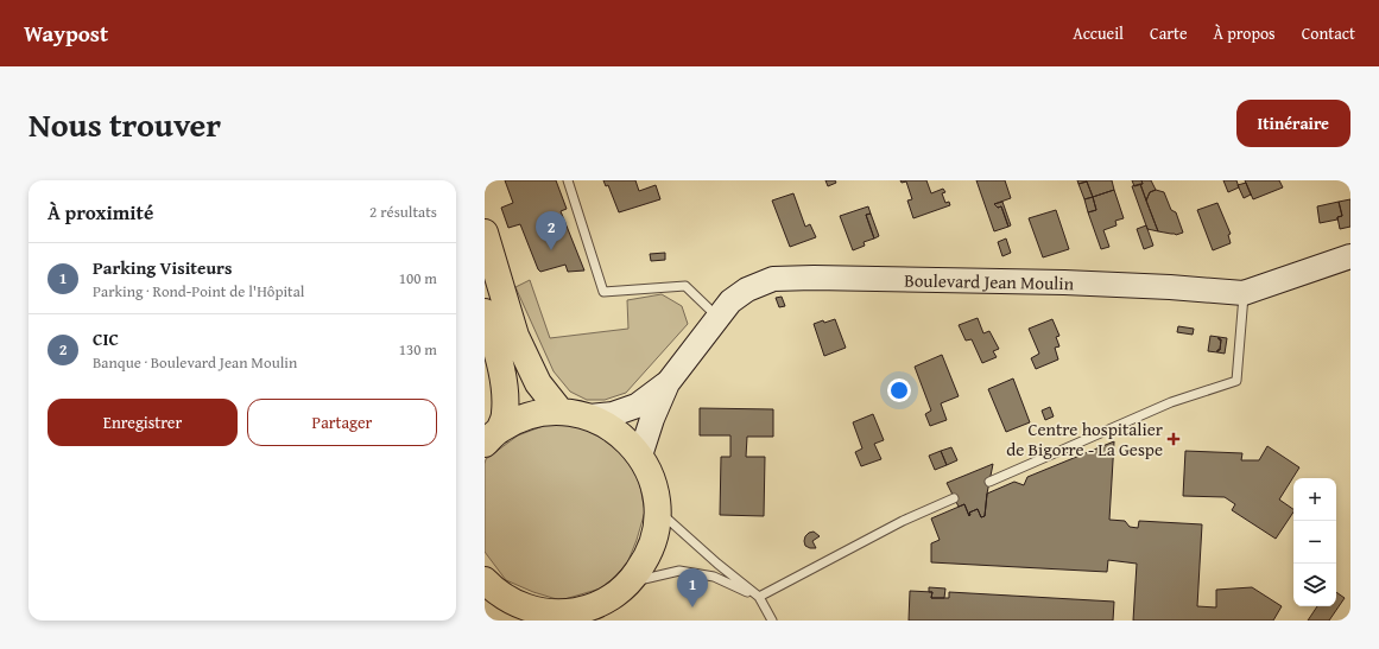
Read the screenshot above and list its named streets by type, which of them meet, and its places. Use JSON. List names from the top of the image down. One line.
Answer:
{"streets":{"street":["Boulevard Jean Moulin"]},"places":{"health":["Centre hospitalier de Bigorre - La Gespe"]},"page":{"header":"Waypost","nav":["Accueil","Carte","À propos","Contact"],"title":"Nous trouver","buttons":["Itinéraire",["Enregistrer","Partager"]],"heading":["À proximité","2 résultats"],"pins":["2","1"],"list":[{"mark":"1","name":"Parking Visiteurs","note":"Parking · Rond-Point de l'Hôpital","value":"100 m"},{"mark":"2","name":"CIC","note":"Banque · Boulevard Jean Moulin","value":"130 m"}],"map_buttons":["+","−"]}}
